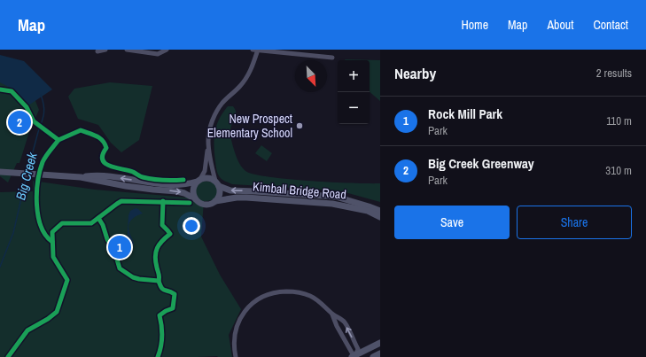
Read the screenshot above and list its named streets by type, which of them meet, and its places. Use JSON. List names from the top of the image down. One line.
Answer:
{"streets":{"street":["Kimball Bridge Road"]},"water":["Big Creek"],"places":["New Prospect Elementary School"],"north":"bottom right","page":{"header":"Map","nav":["Home","Map","About","Contact"],"heading":["Nearby","2 results"],"map_buttons":["+","−"],"list":[{"mark":"1","name":"Rock Mill Park","note":"Park","value":"110 m"},{"mark":"2","name":"Big Creek Greenway","note":"Park","value":"310 m"}],"pins":["2","1"],"buttons":["Save","Share"]}}
